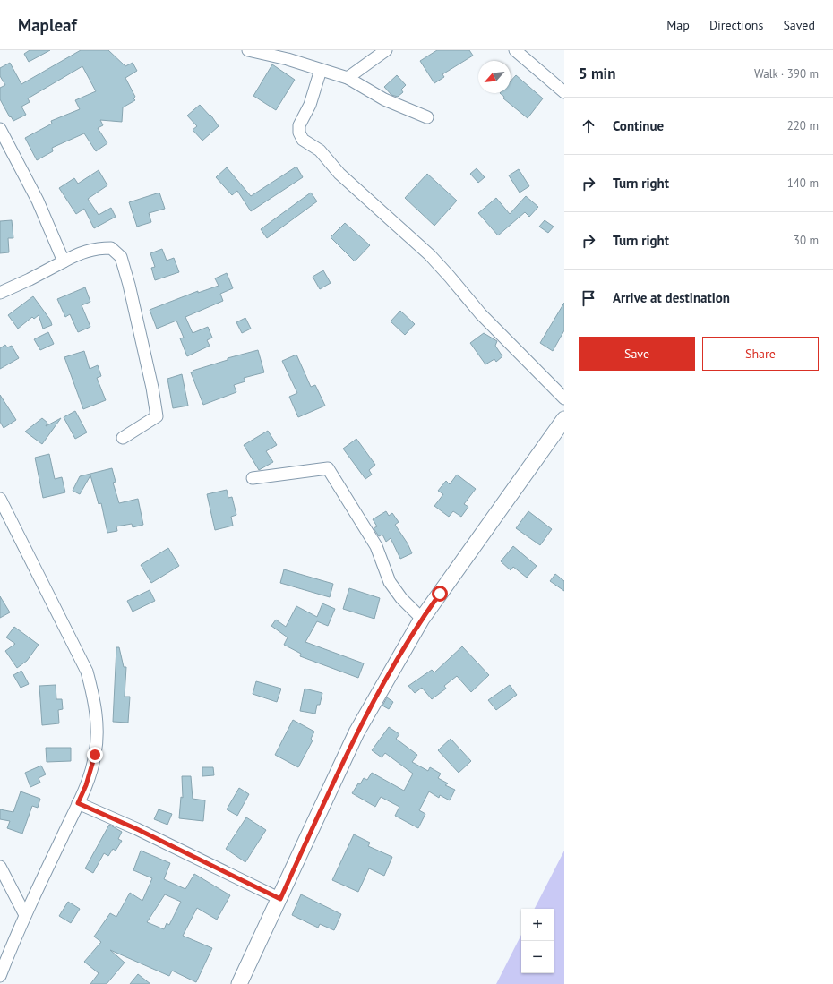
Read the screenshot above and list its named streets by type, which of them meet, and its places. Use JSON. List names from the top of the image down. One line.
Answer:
{"north":"bottom left","page":{"header":"Mapleaf","nav":["Map","Directions","Saved"],"heading":["5 min","Walk · 390 m"],"list":[["Continue","220 m"],["Turn right","140 m"],["Turn right","30 m"],"Arrive at destination"],"buttons":["Save","Share"],"map_buttons":["+","−"]}}
